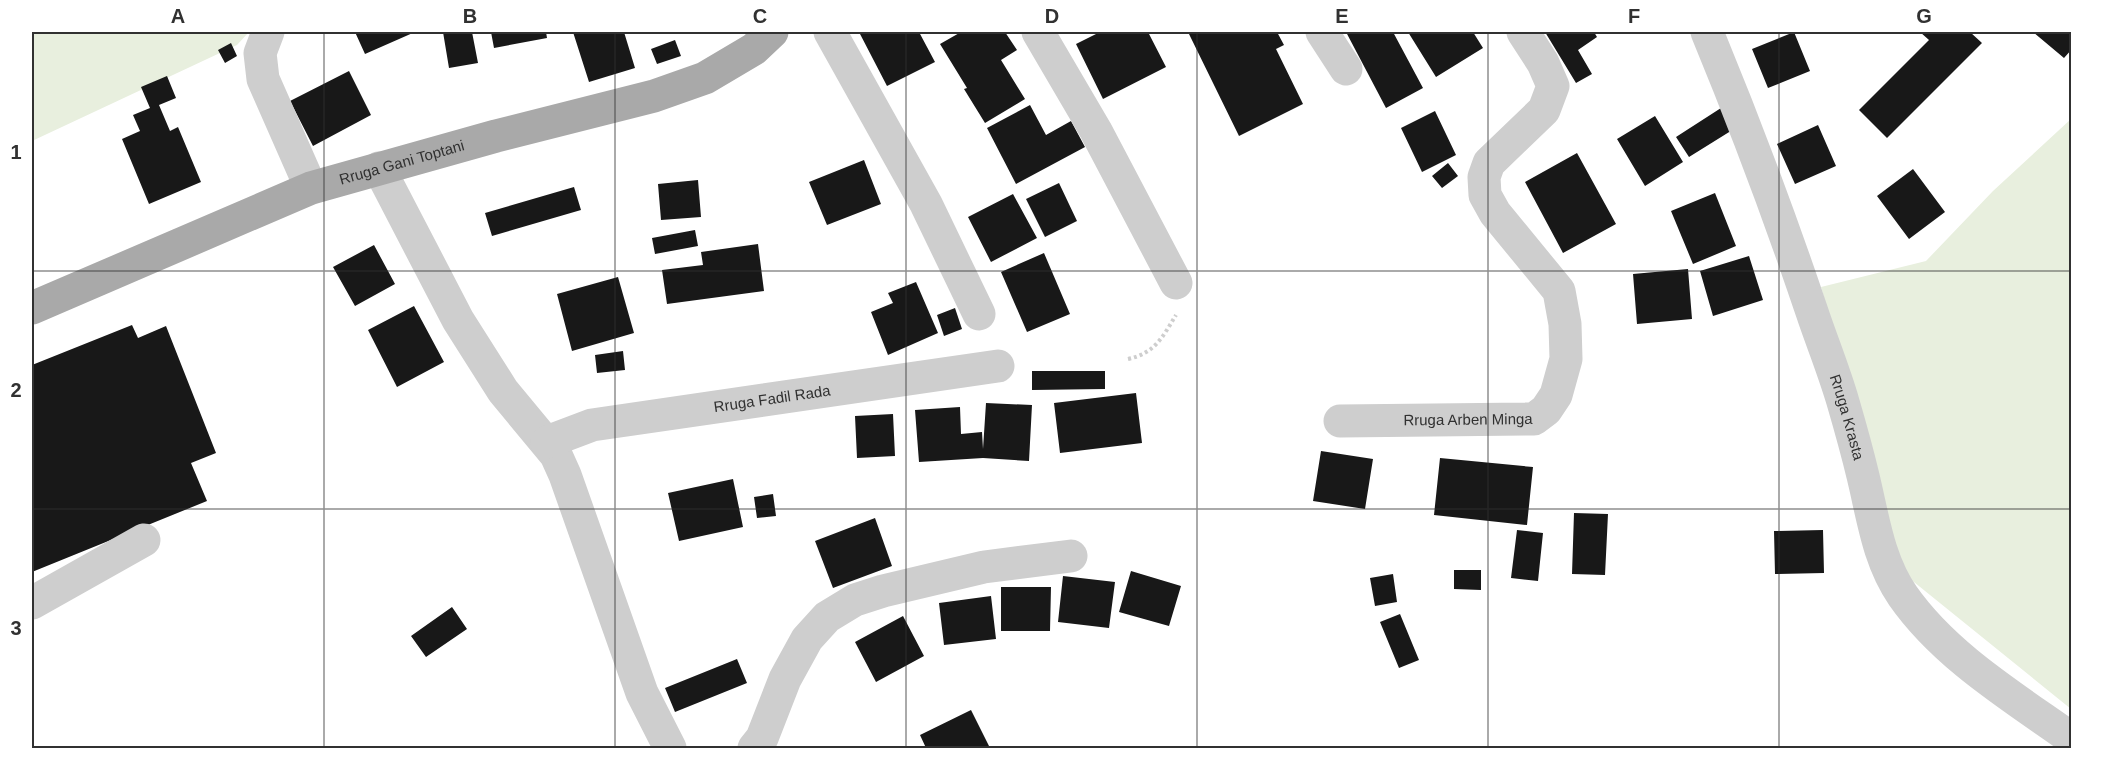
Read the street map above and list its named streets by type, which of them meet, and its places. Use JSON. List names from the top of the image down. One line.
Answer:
{"streets":{"main road":["Rruga Gani Toptani"],"street":["Rruga Fadil Rada","Rruga Krasta","Rruga Arben Minga"]},"grid":{"columns":["A","B","C","D","E","F","G"],"rows":["1","2","3"]}}
